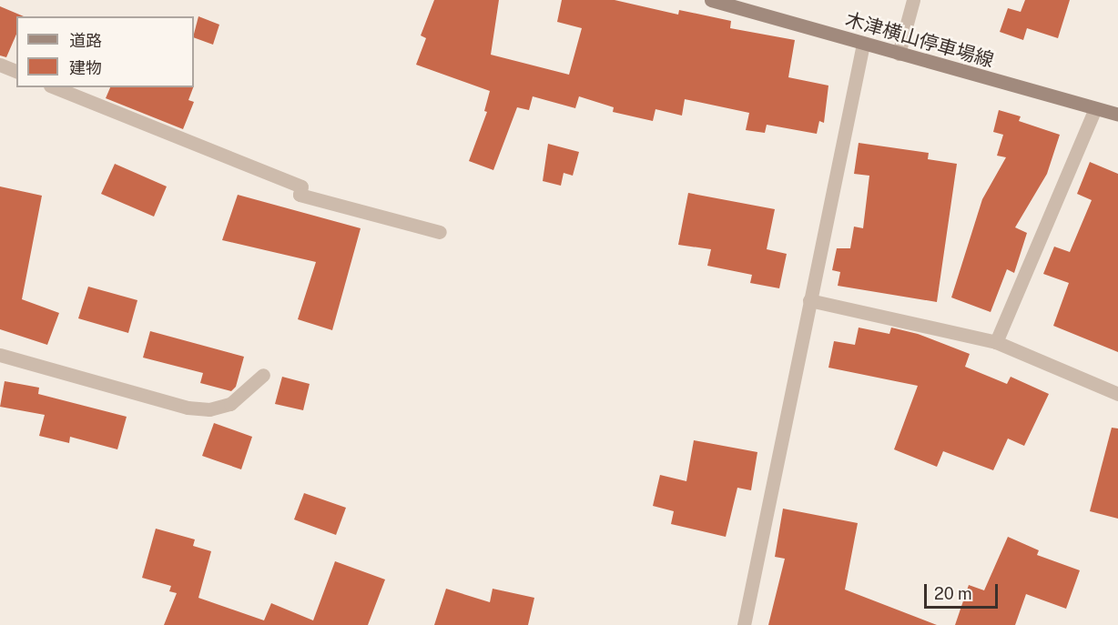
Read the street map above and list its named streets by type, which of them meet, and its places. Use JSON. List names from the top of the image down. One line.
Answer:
{"streets":{"main road":["木津横山停車場線"]},"legend":["道路","建物"],"scale_bar":"20 m"}
